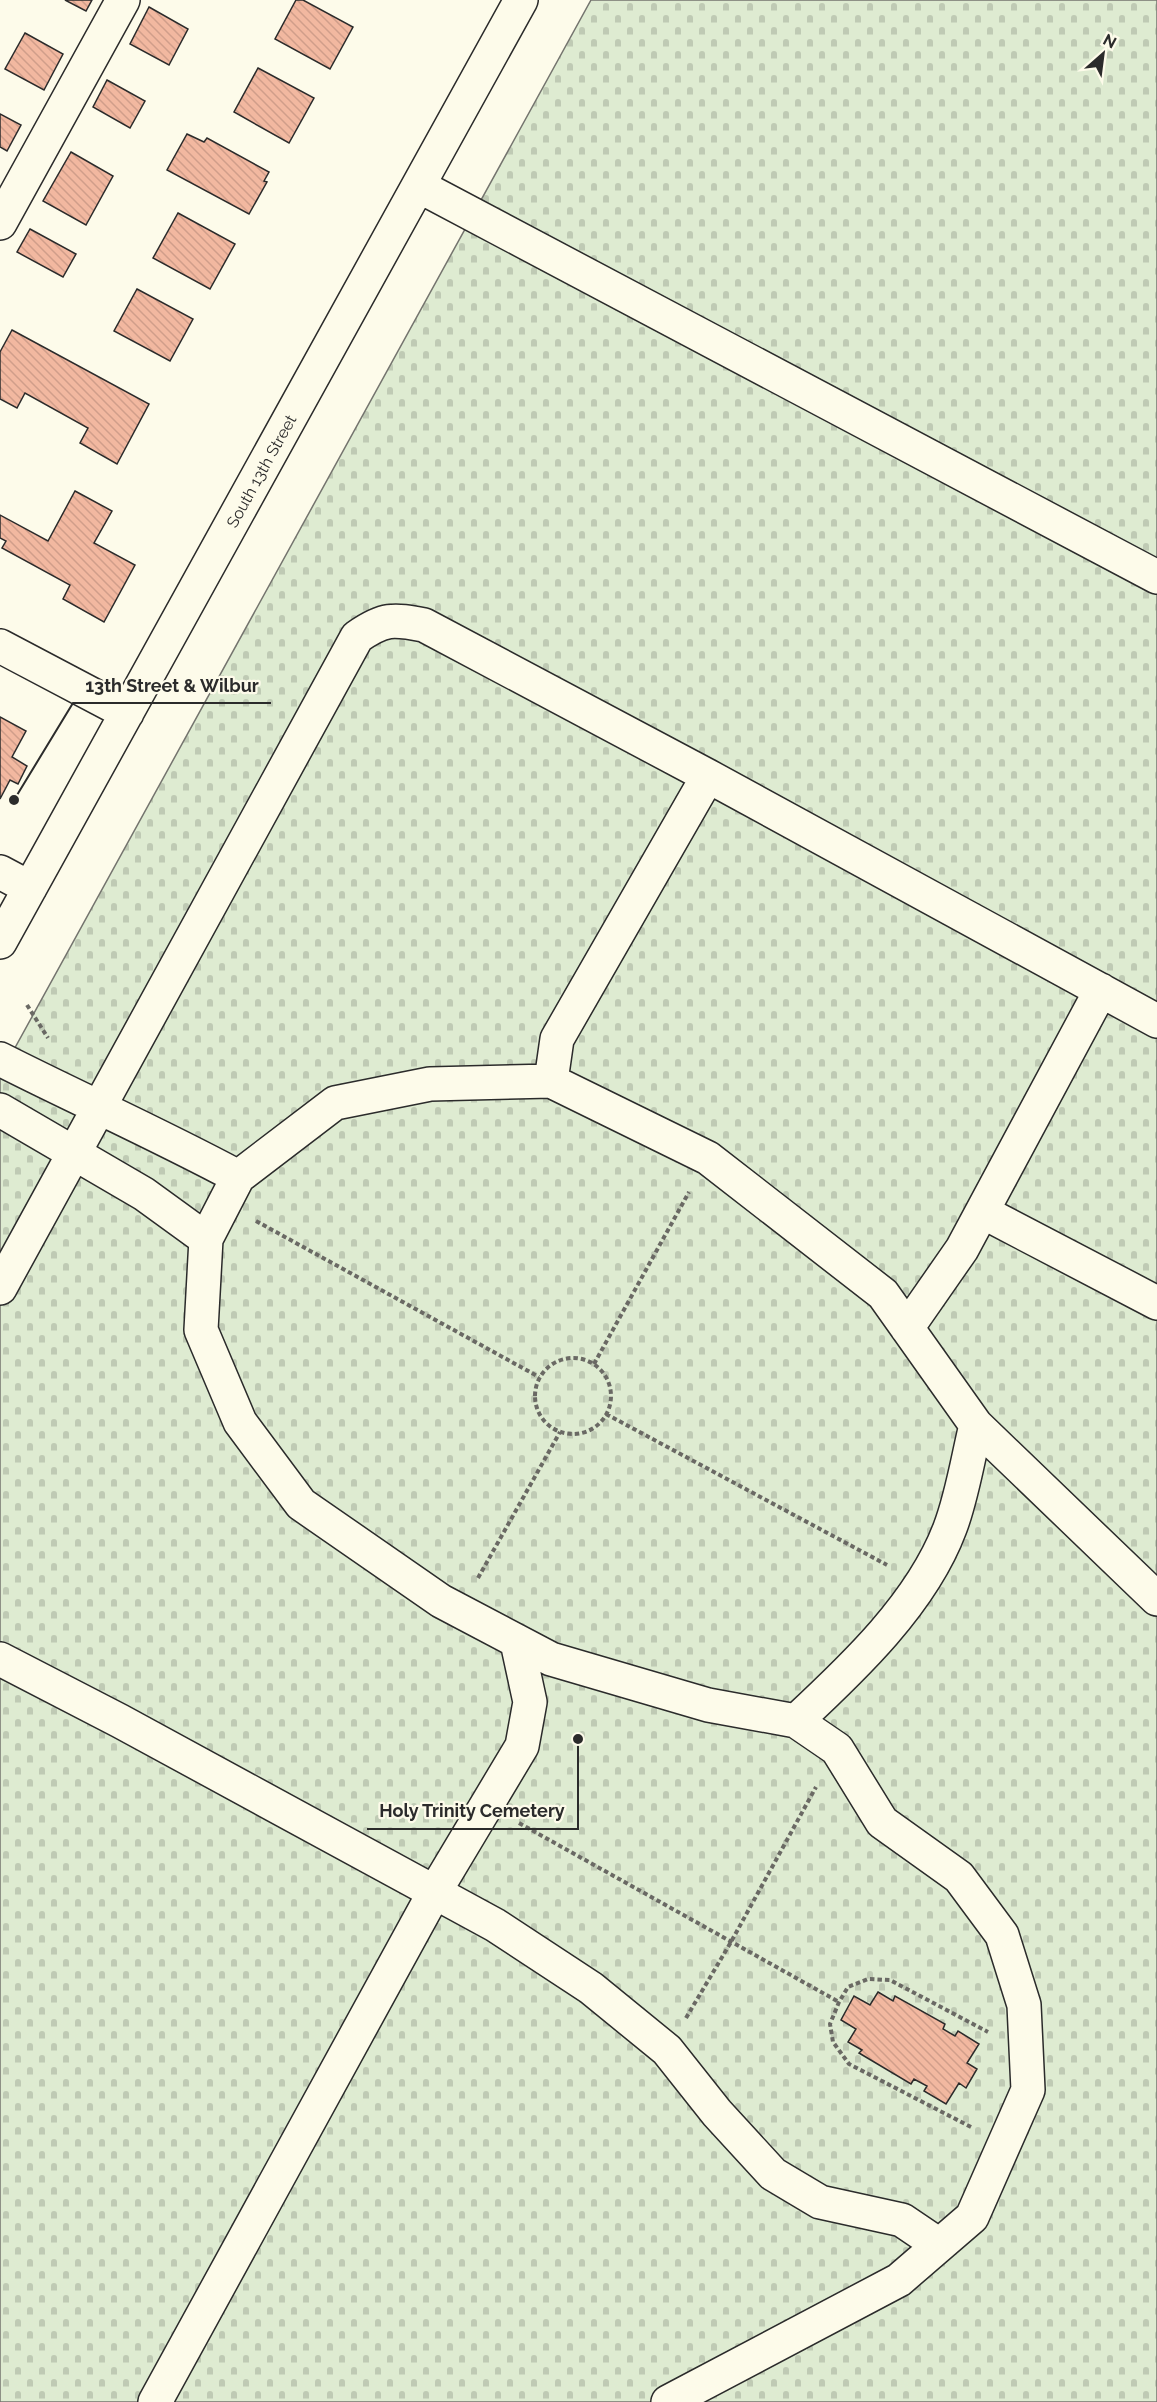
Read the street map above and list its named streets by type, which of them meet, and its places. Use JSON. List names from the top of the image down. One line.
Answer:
{"streets":{"street":["South 13th Street"]},"places":["13th Street & Wilbur","Holy Trinity Cemetery"],"north":"top right"}
